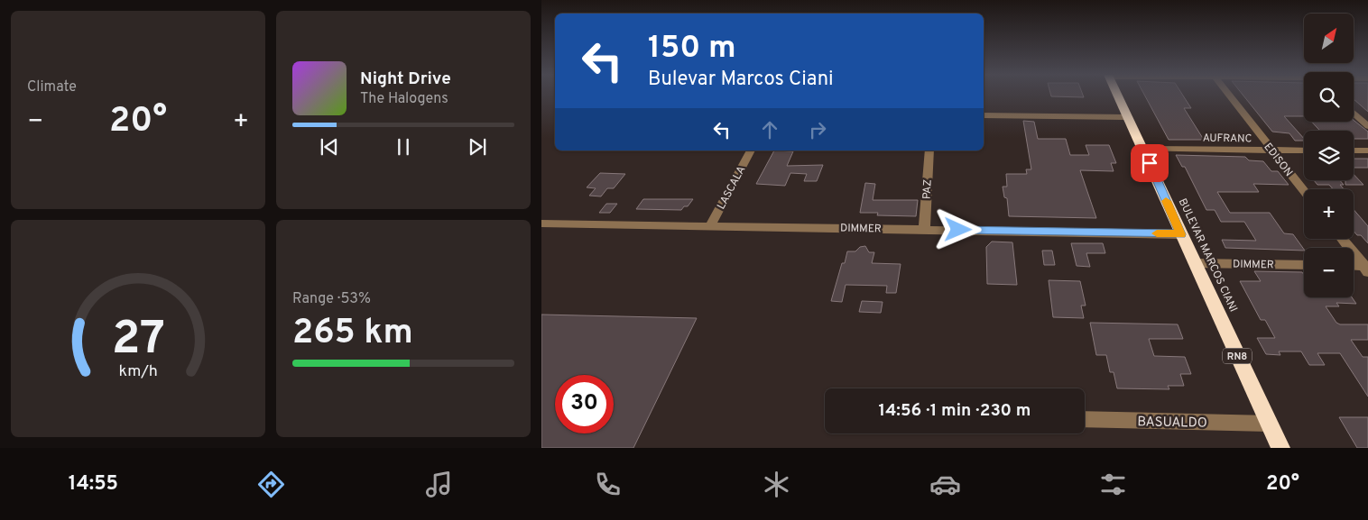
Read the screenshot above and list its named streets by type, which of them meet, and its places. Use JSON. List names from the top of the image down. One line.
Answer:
{"streets":{"highway":["BULEVAR MARCOS CIANI","RN8"],"street":["AUFRANC","EDISON","LASCALA","PAZ","DIMMER","BASUALDO"]},"crossings":[["AUFRANC","EDISON"],["AUFRANC","BULEVAR MARCOS CIANI"],["LASCALA","DIMMER"],["PAZ","DIMMER"],["DIMMER","BULEVAR MARCOS CIANI"],["BULEVAR MARCOS CIANI","BASUALDO"]],"north":"top right","page":{"tile":["Climate",["Range · 53%","265 km"]],"map_buttons":["+","−"],"turn":["150 m","Bulevar Marcos Ciani"],"song":["Night Drive","The Halogens"],"heat":["−","20°","+"],"limit":"30","trip":"14:56 · 1 min · 230 m","tabs":["14:55","20°"],"gauge":["27","km/h"]}}
